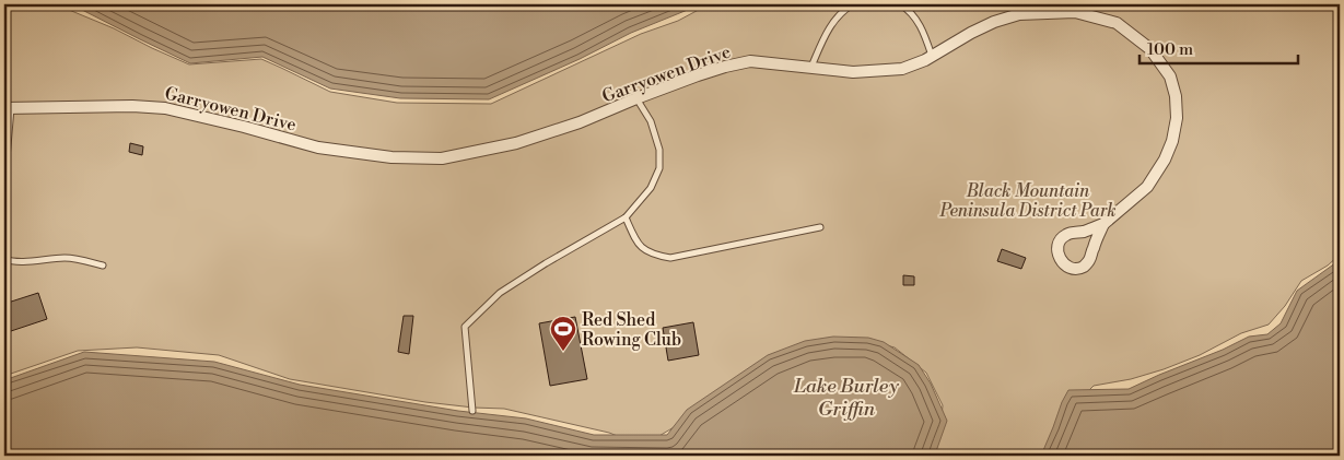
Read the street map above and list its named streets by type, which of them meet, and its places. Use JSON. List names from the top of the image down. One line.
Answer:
{"streets":{"street":["Garryowen Drive"]},"water":["Lake Burley Griffin"],"parks":["Black Mountain Peninsula District Park"],"places":{"sports":["Red Shed Rowing Club"]},"scale_bar":"100 m"}
